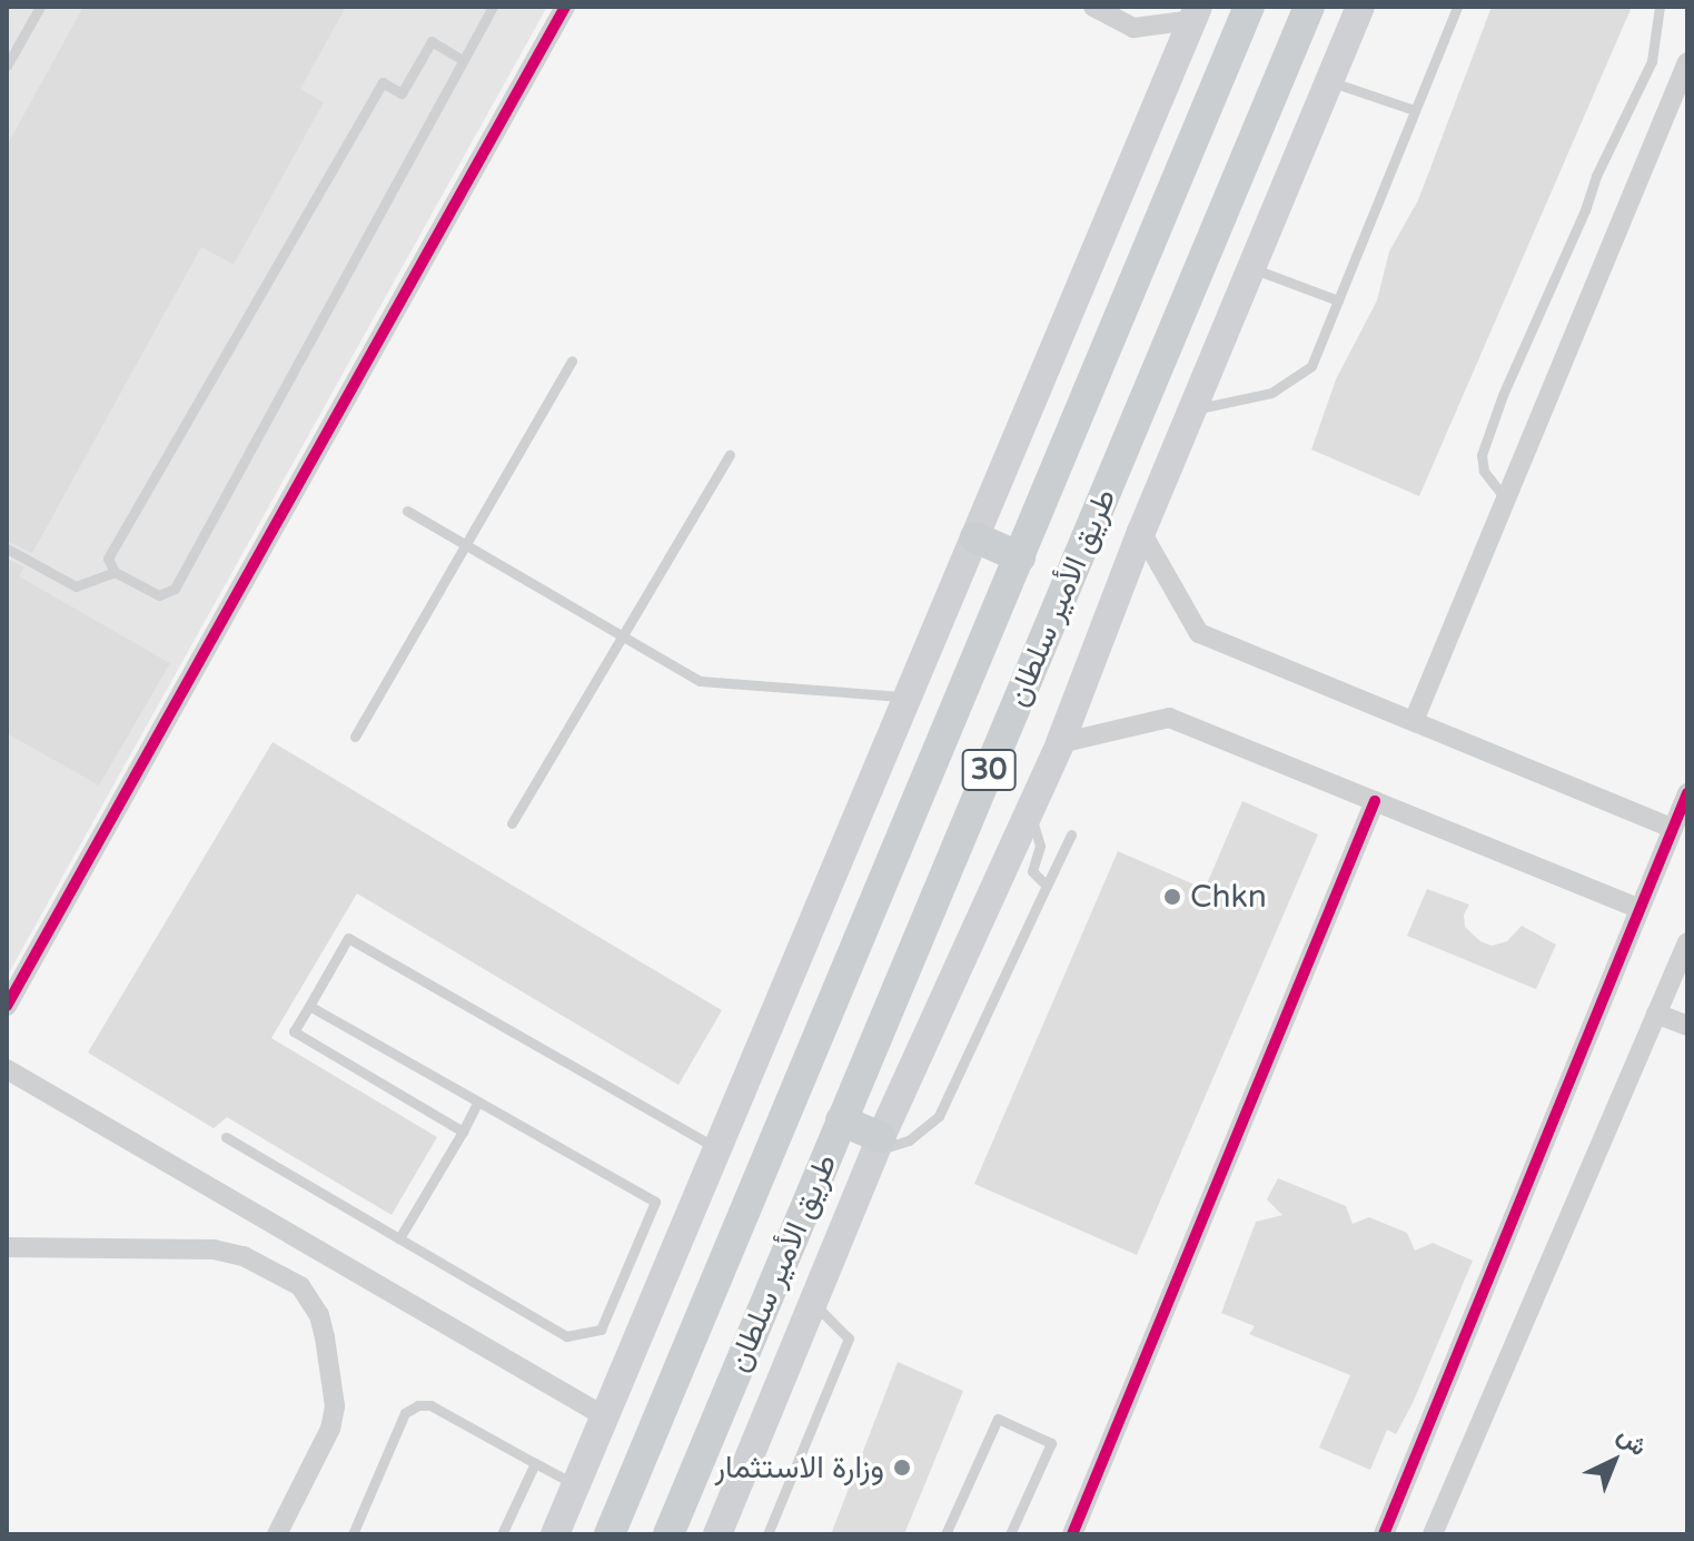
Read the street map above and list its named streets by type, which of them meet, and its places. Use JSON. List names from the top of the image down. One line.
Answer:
{"streets":{"main road":["طريق الأمير سلطان","30"]},"places":["Chkn","وزارة الاستثمار"],"north":"top right"}
